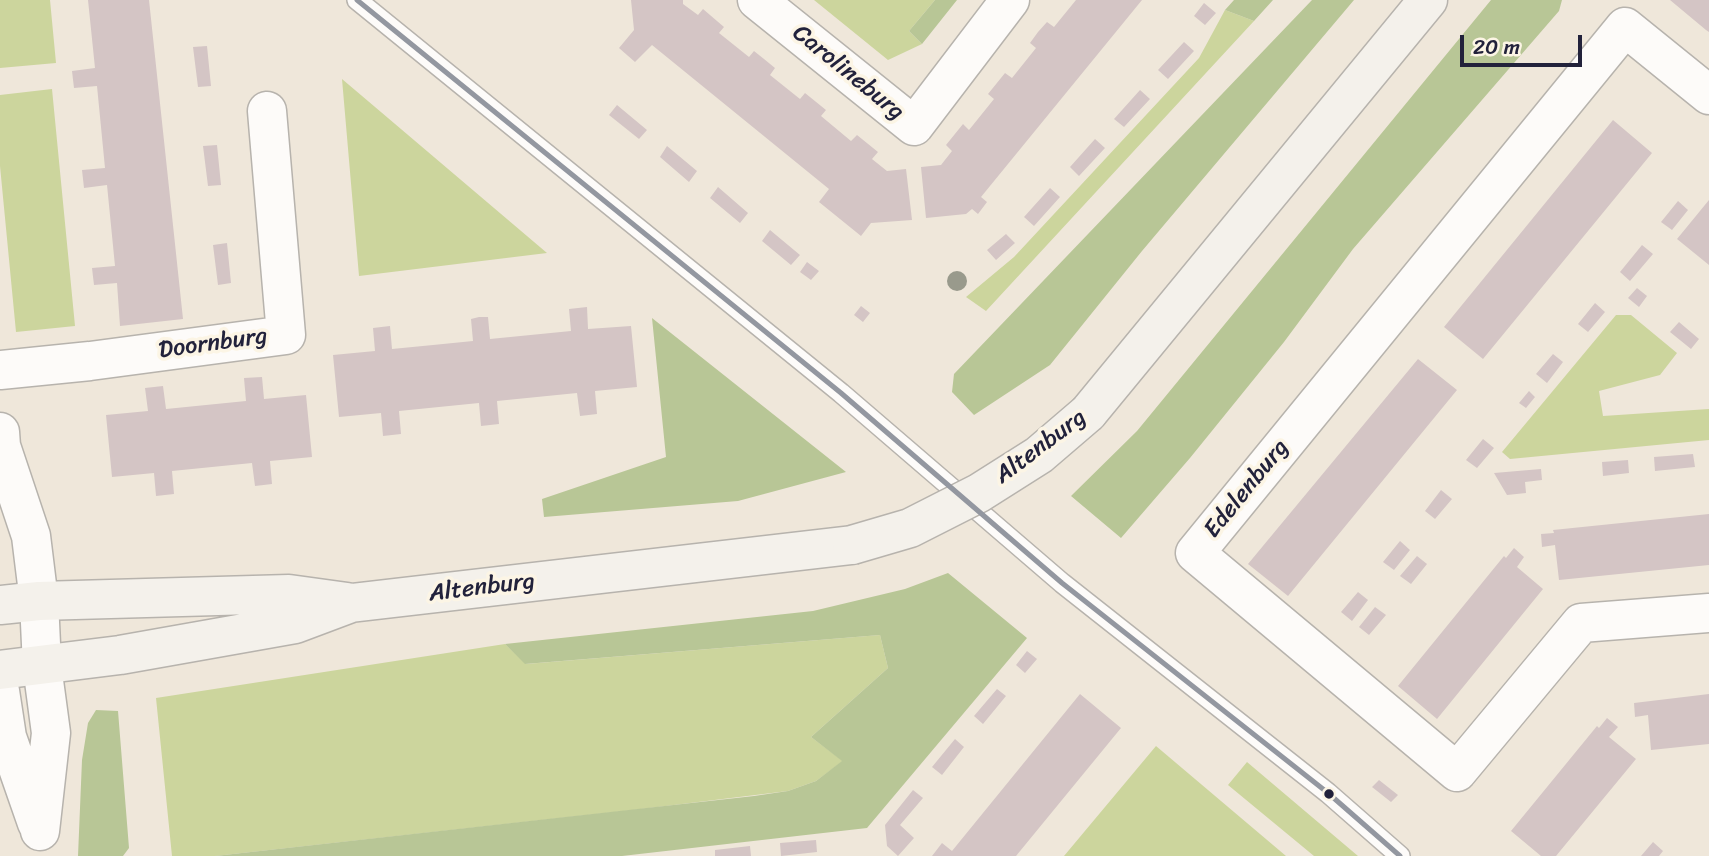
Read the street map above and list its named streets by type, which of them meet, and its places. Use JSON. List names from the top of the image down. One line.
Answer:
{"streets":{"main road":["Altenburg"],"street":["Carolineburg","Doornburg","Edelenburg"]},"scale_bar":"20 m"}
